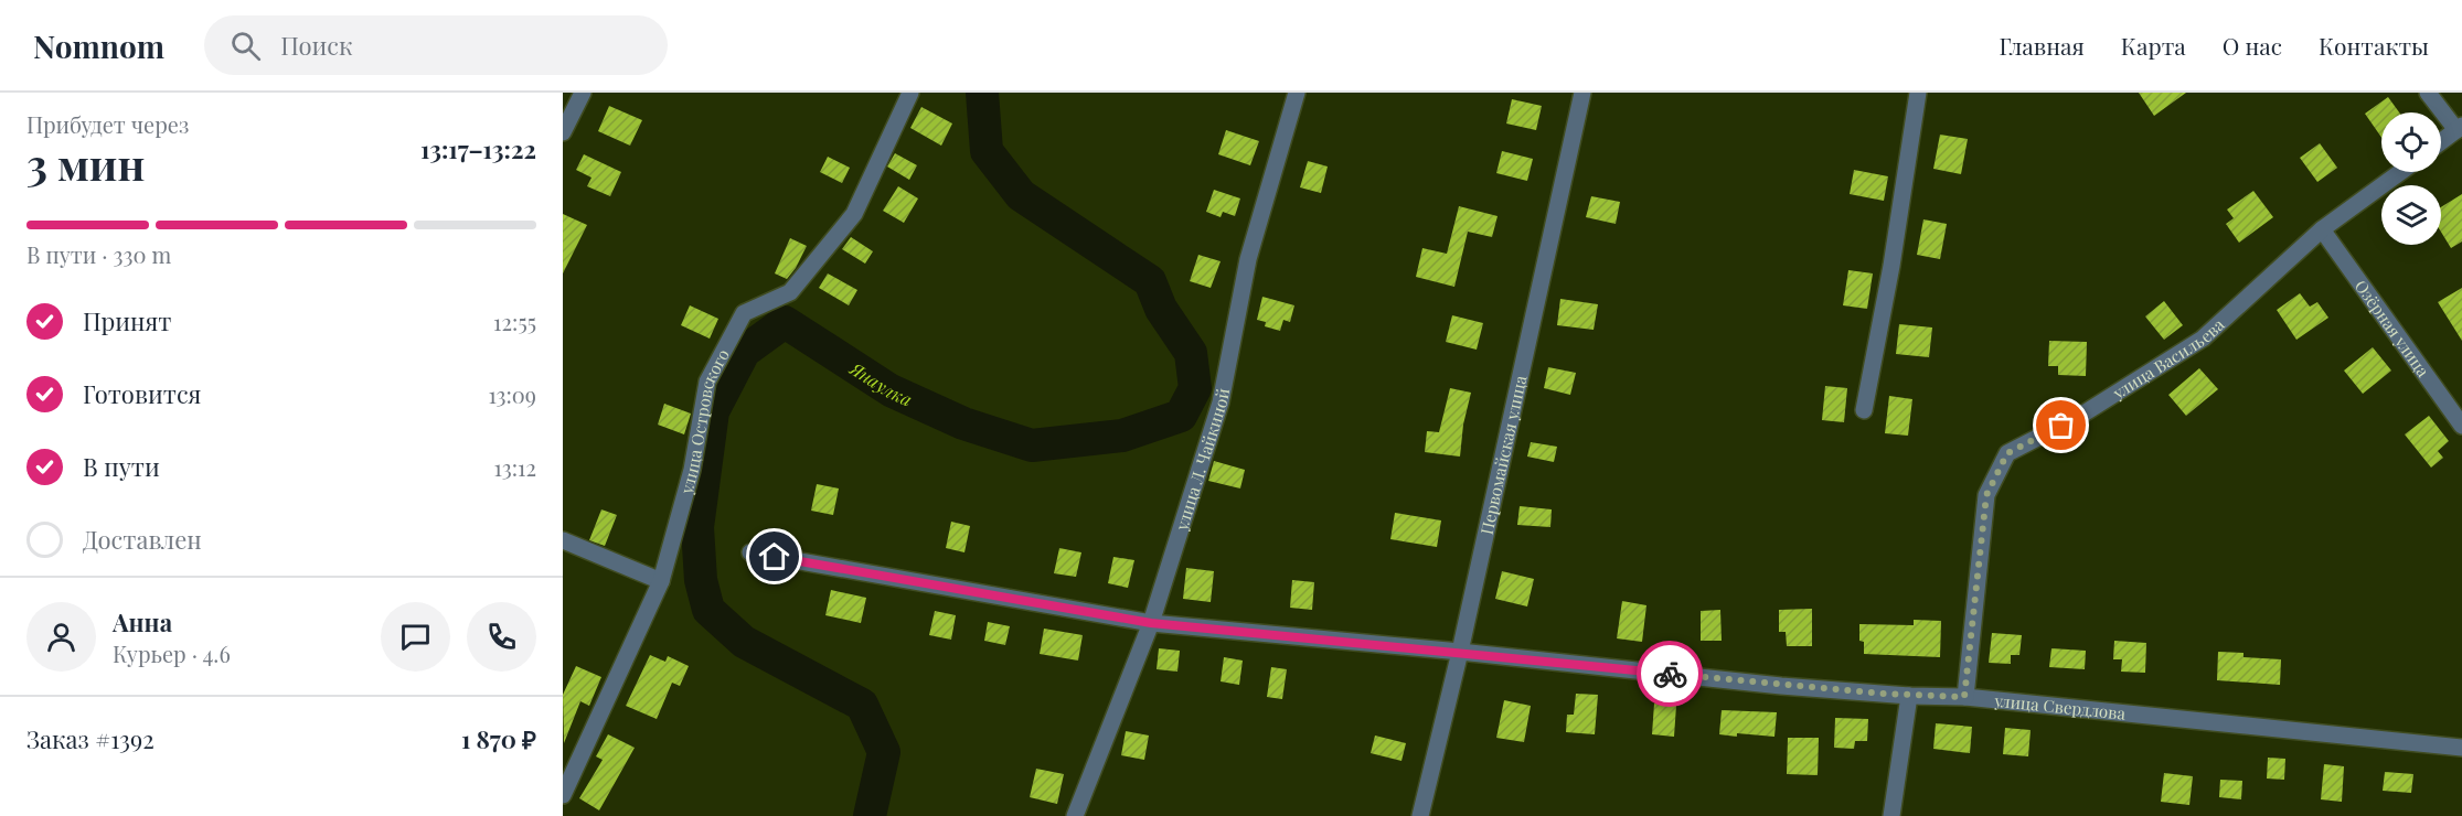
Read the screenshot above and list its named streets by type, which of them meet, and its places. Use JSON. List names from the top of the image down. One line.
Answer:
{"streets":{"street":["Озёрная улица","улица Васильева","улица Островского","Первомайская улица","улица Л. Чайкиной","улица Свердлова"]},"crossings":[["Озёрная улица","улица Васильева"],["улица Васильева","улица Свердлова"],["Первомайская улица","улица Свердлова"],["улица Л. Чайкиной","улица Свердлова"]],"water":["Янаулка"],"page":{"header":"Nomnom","search":"Поиск","nav":["Главная","Карта","О нас","Контакты"],"heading":["3 мин","Прибудет через","13:17–13:22"],"panel":["Анна","Курьер · 4.6","Заказ #1392","1 870 ₽"],"bar":"В пути · 330 m","list":[["Принят","12:55"],["Готовится","13:09"],["В пути","13:12"],"Доставлен"]}}
